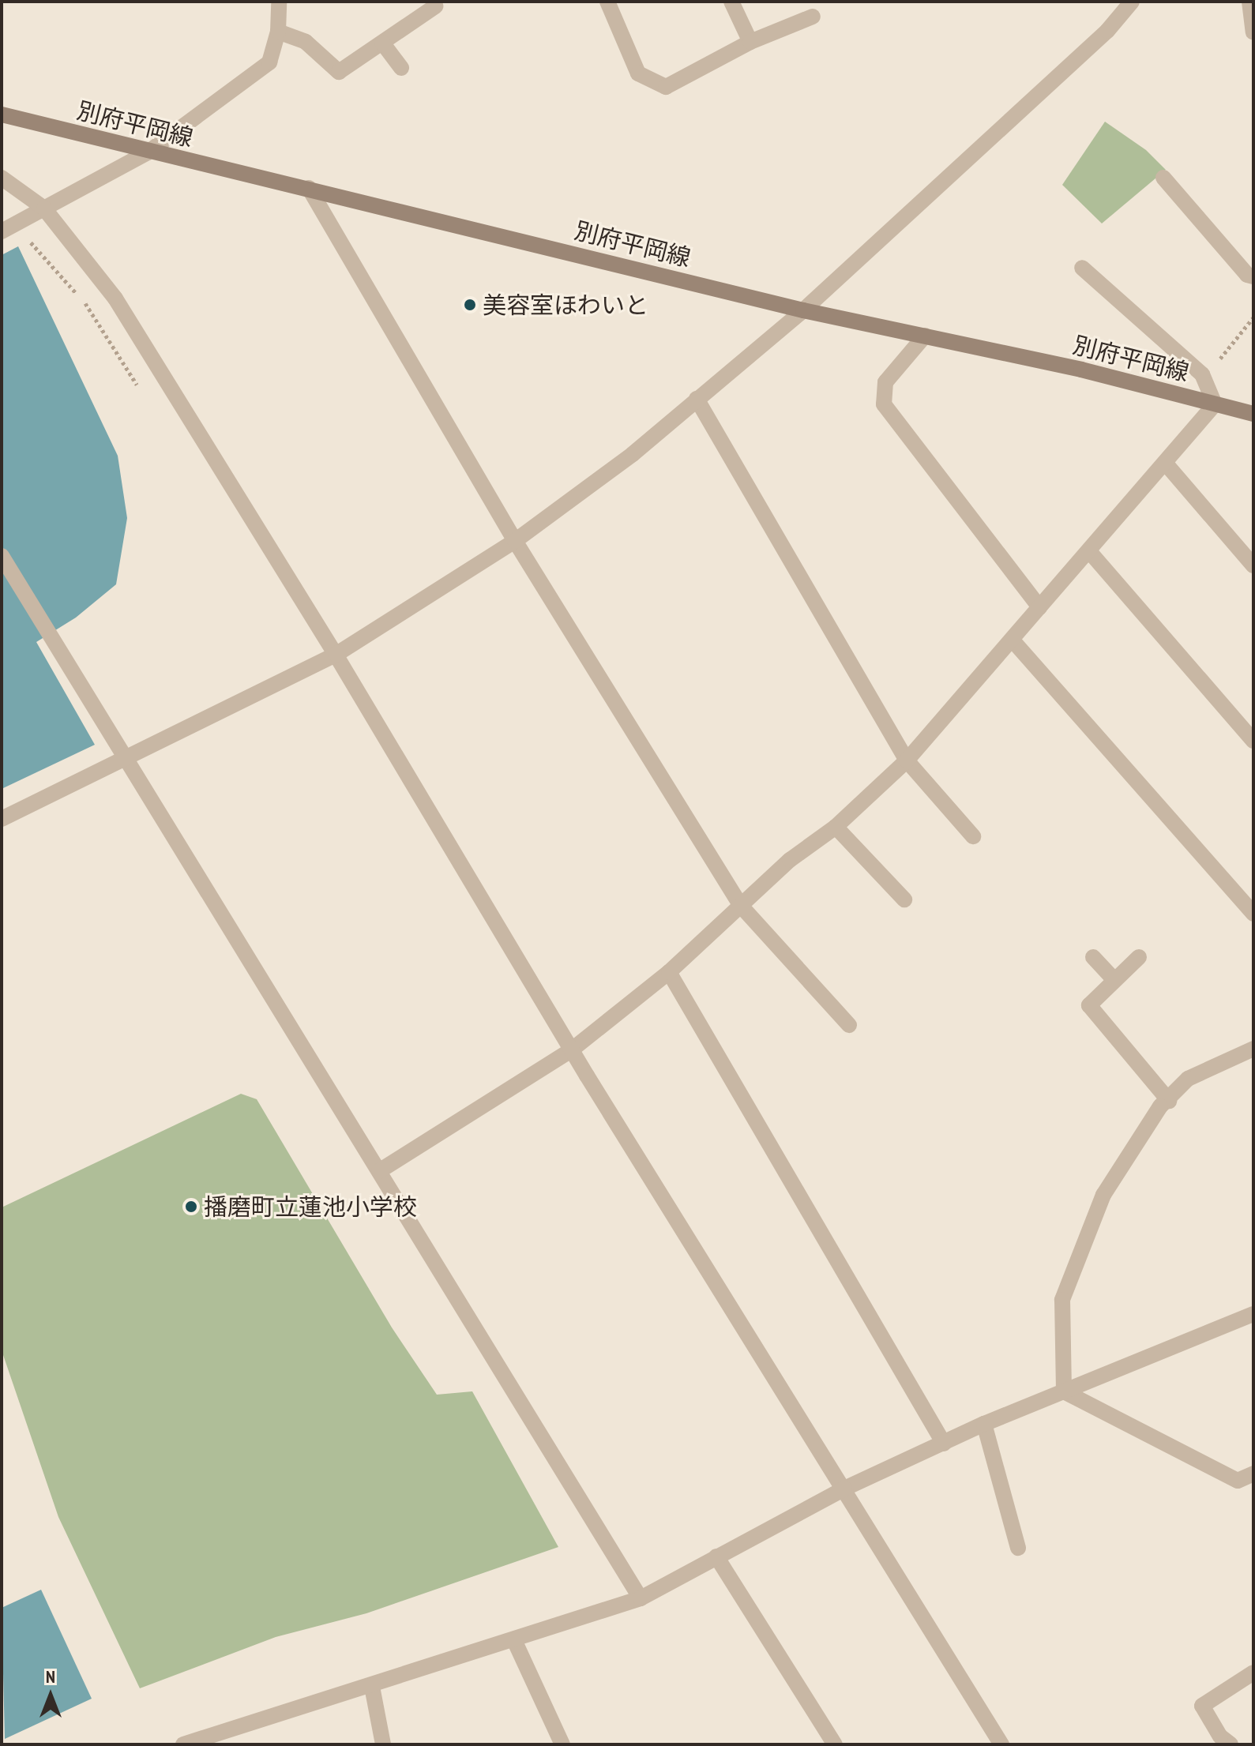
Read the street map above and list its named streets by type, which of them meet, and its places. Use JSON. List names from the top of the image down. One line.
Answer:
{"streets":{"main road":["別府平岡線"]},"places":["美容室ほわいと","播磨町立蓮池小学校"],"north":"top"}
